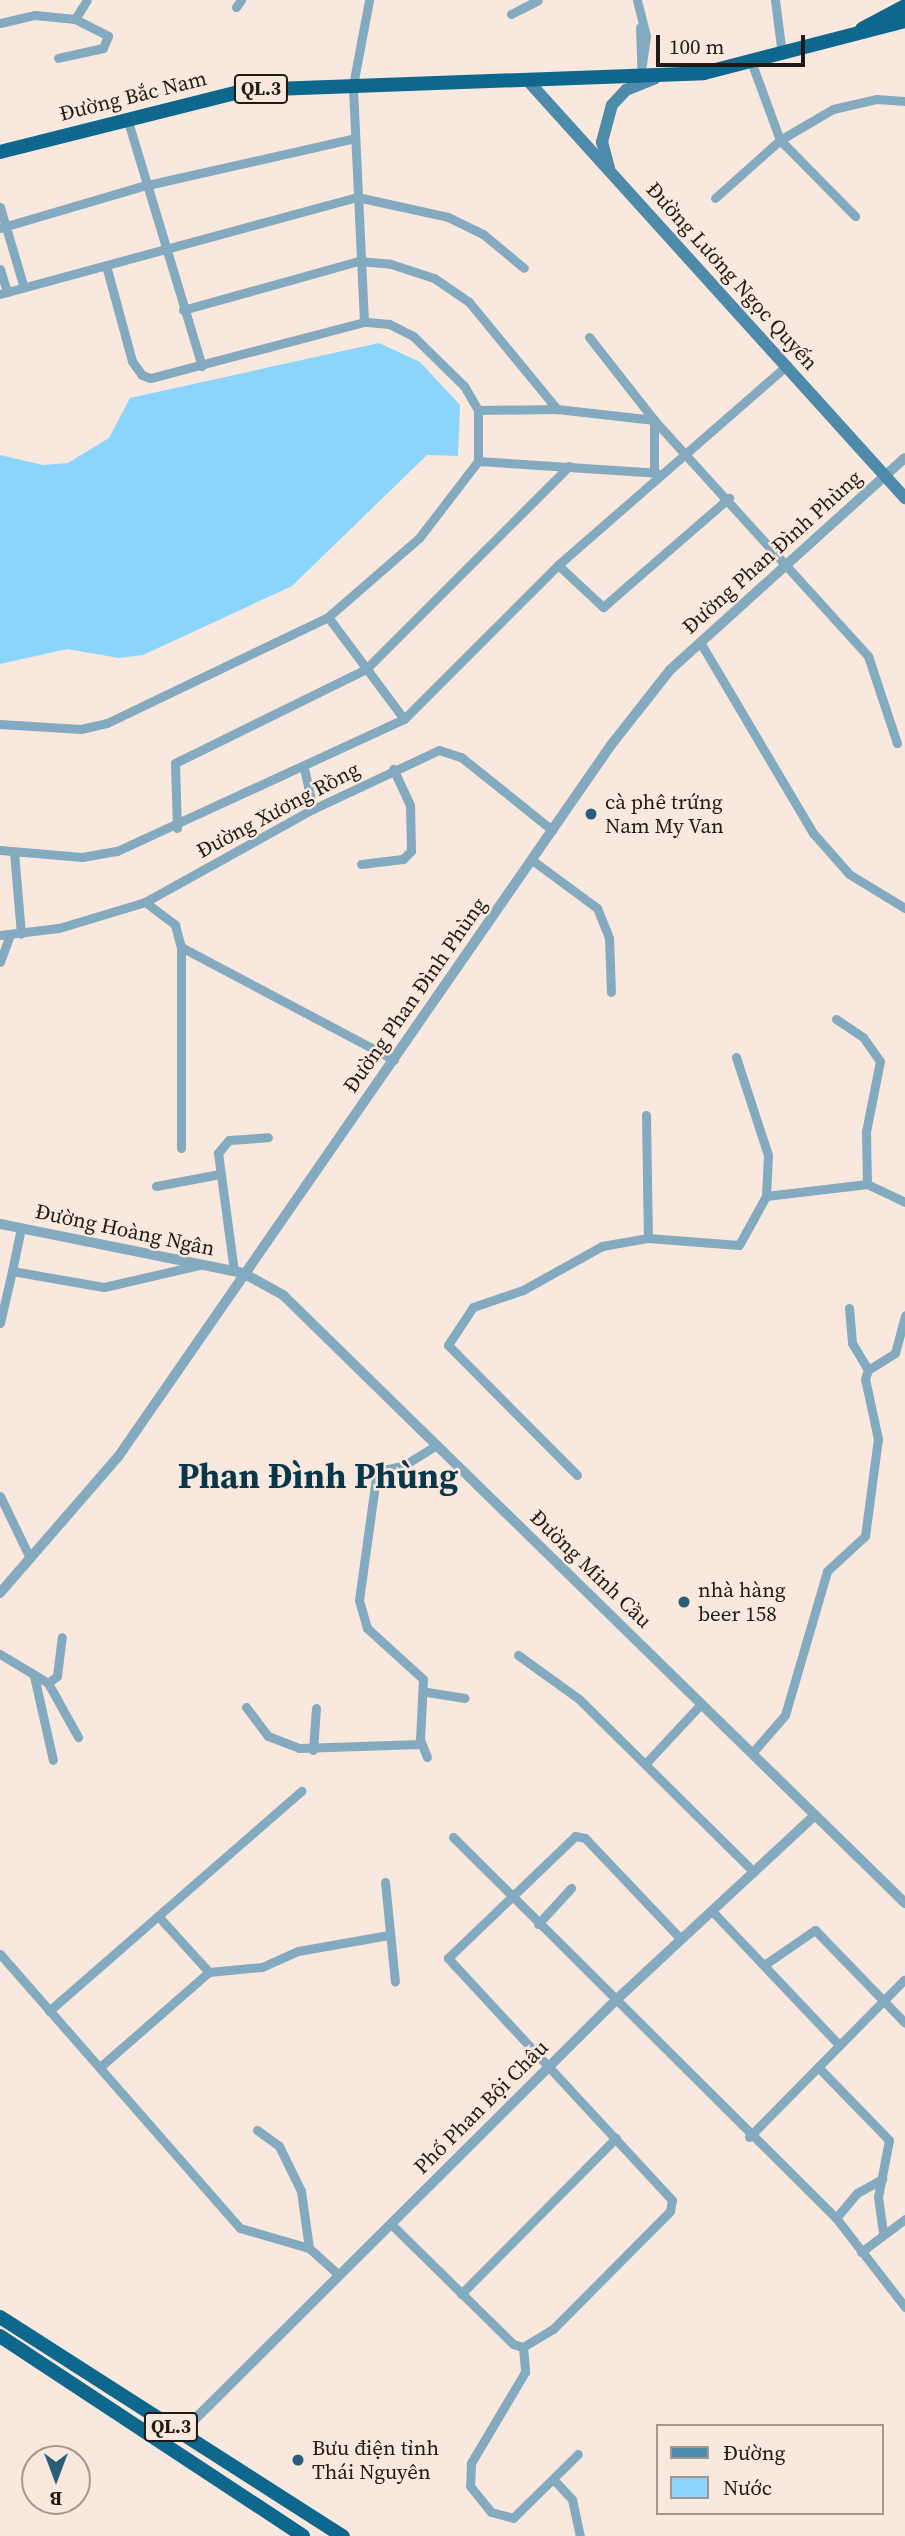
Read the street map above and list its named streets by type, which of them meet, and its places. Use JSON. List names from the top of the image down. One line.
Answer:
{"streets":{"highway":["QL.3","Đường Bắc Nam"],"main road":["Đường Lương Ngọc Quyến"],"street":["Đường Phan Đình Phùng","Đường Xương Rồng","Đường Hoàng Ngân","Đường Minh Cầu","Phố Phan Bội Châu"]},"crossings":[["QL.3","Đường Bắc Nam"],["QL.3","Đường Lương Ngọc Quyến"],["QL.3","Phố Phan Bội Châu"],["Đường Bắc Nam","Đường Lương Ngọc Quyến"],["Đường Lương Ngọc Quyến","Đường Phan Đình Phùng"],["Đường Phan Đình Phùng","Đường Xương Rồng"],["Đường Phan Đình Phùng","Đường Hoàng Ngân"],["Đường Phan Đình Phùng","Đường Minh Cầu"],["Đường Hoàng Ngân","Đường Minh Cầu"],["Đường Minh Cầu","Phố Phan Bội Châu"]],"districts":["Phan Đình Phùng"],"places":["cà phê trứng Nam My Van","nhà hàng beer 158","Bưu điện tỉnh Thái Nguyên"],"legend":["Đường","Nước"],"scale_bar":"100 m","north":"bottom"}
